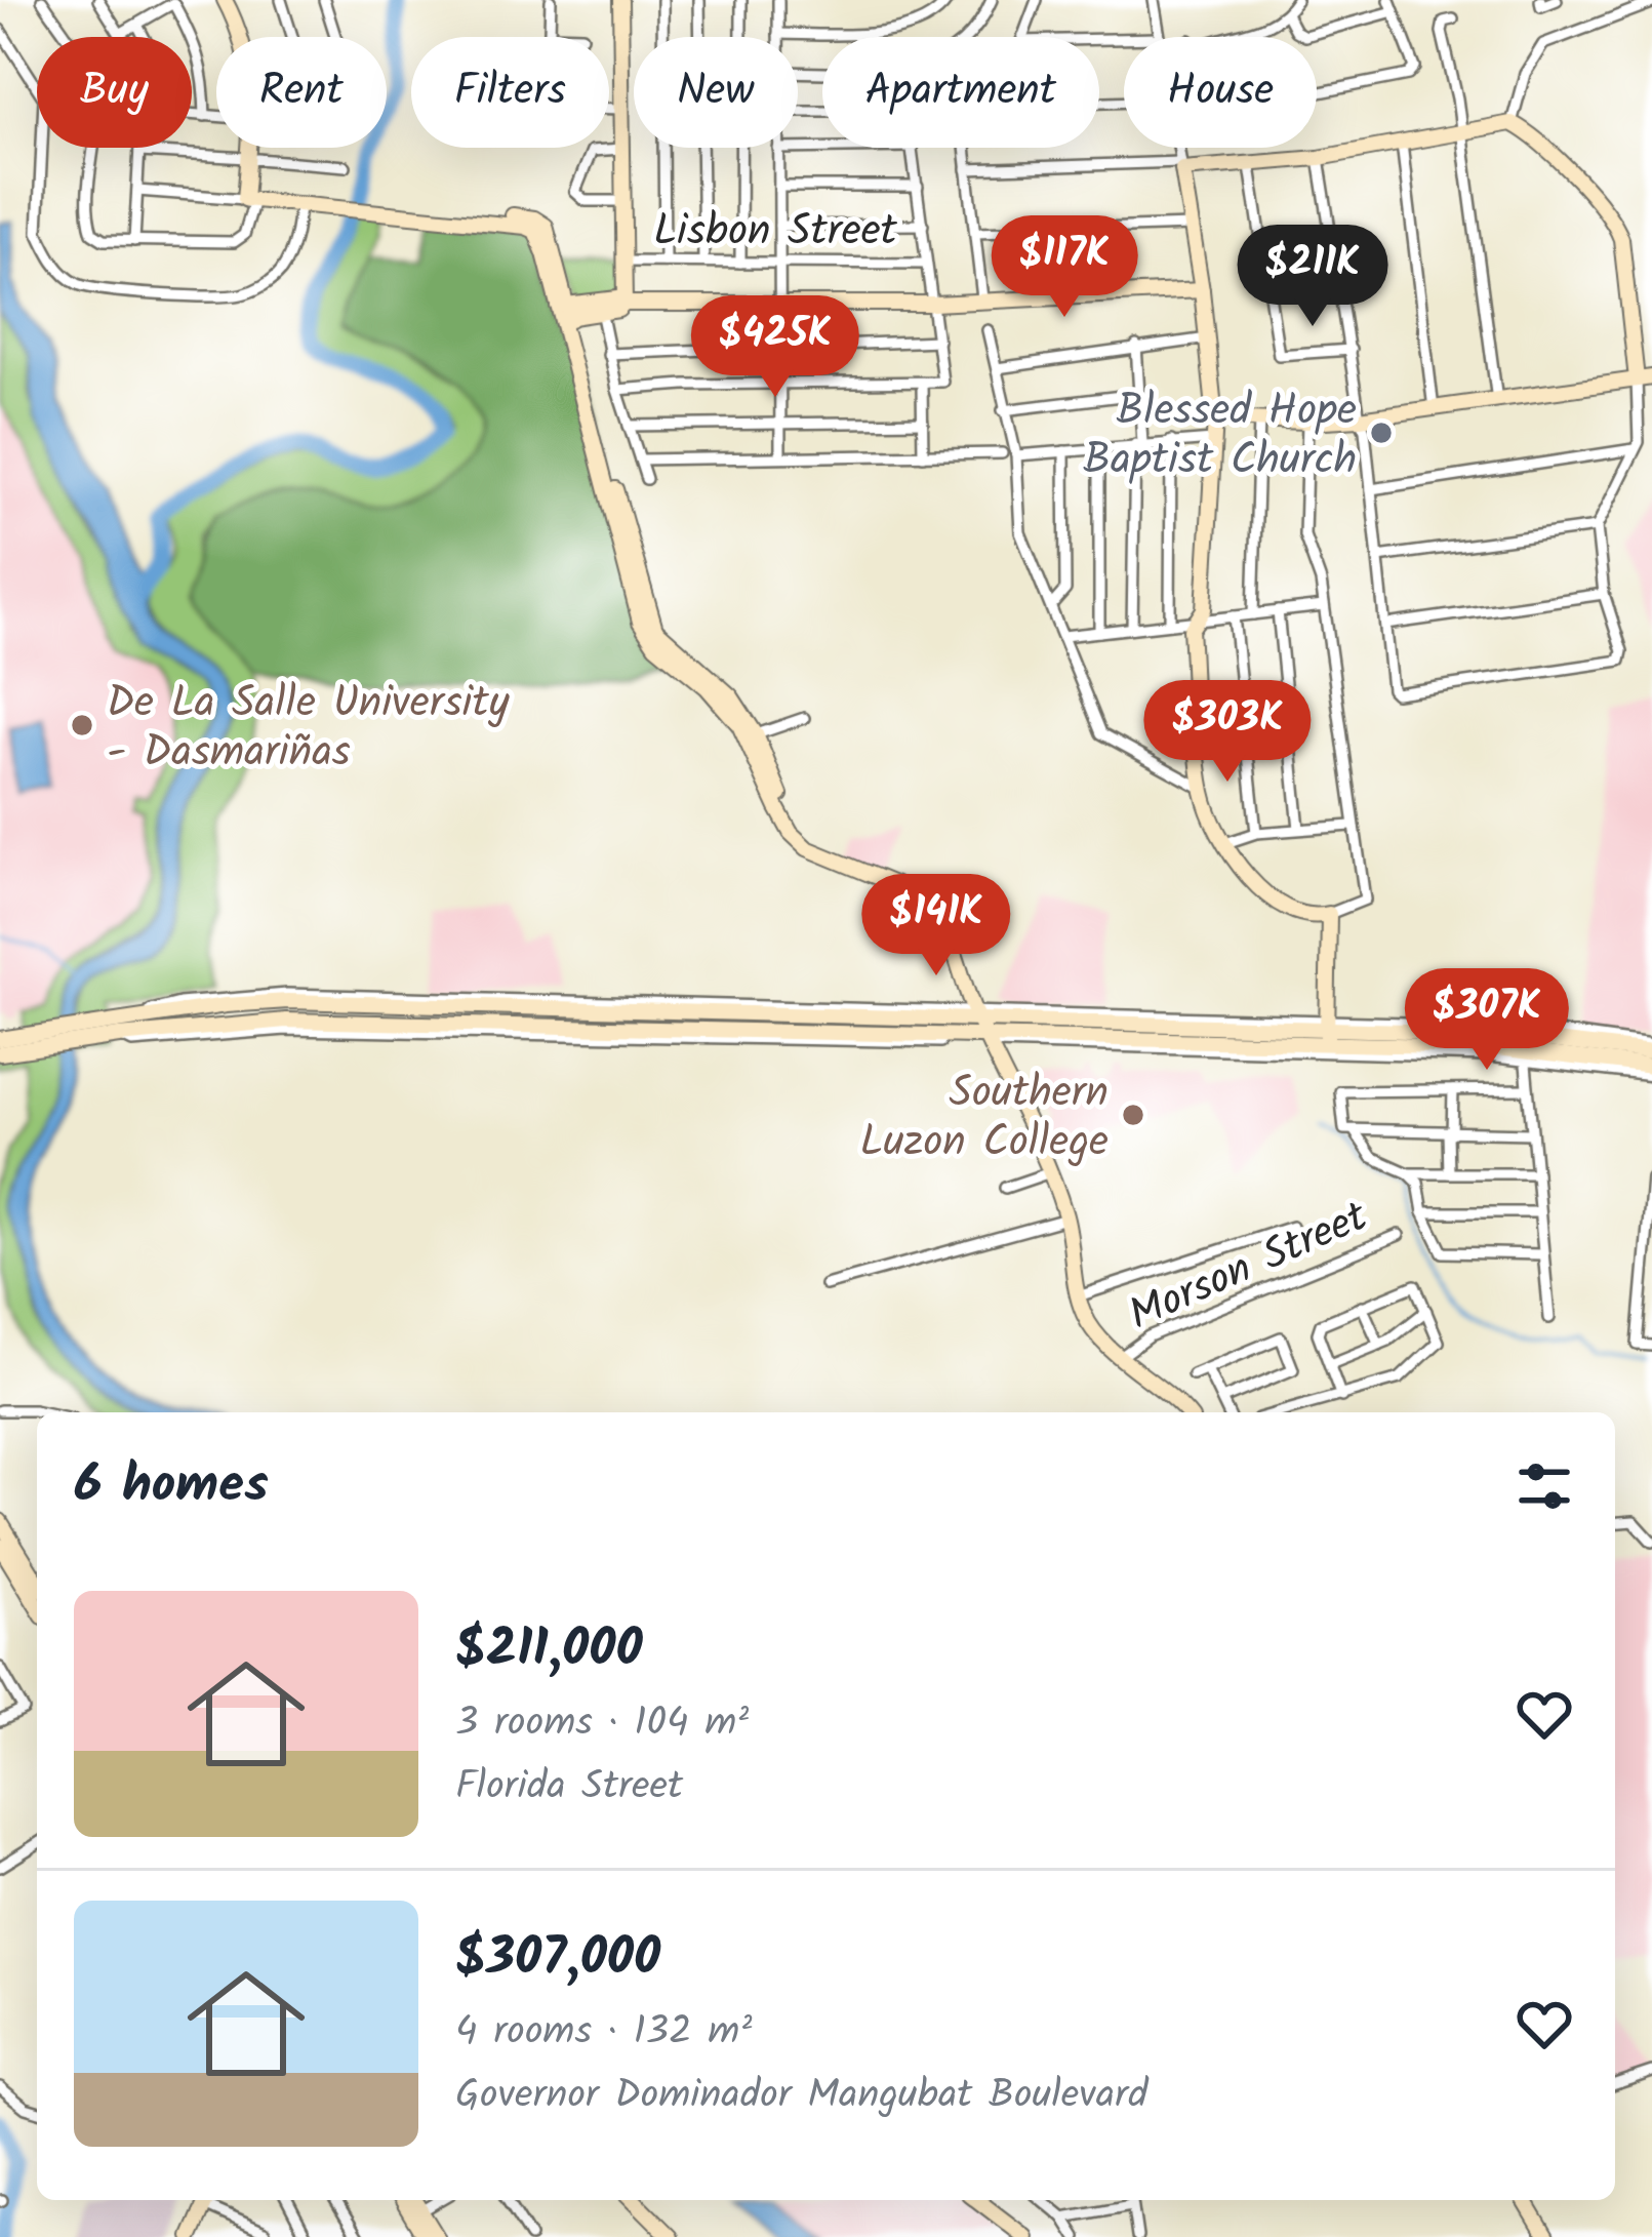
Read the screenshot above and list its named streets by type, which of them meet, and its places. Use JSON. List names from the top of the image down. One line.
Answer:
{"streets":{"street":["Lisbon Street","Morson Street"]},"places":["Blessed Hope Baptist Church","De La Salle University - Dasmariñas","Southern Luzon College"],"page":{"chip":["Buy","Rent","Filters","New","Apartment","House"],"price":["$117K","$211K","$425K","$303K","$141K","$307K"],"heading":"6 homes","list":[{"name":"$211,000","note":"3 rooms · 104 m² · Florida Street"},{"name":"$307,000","note":"4 rooms · 132 m² · Governor Dominador Mangubat Boulevard"}]}}
